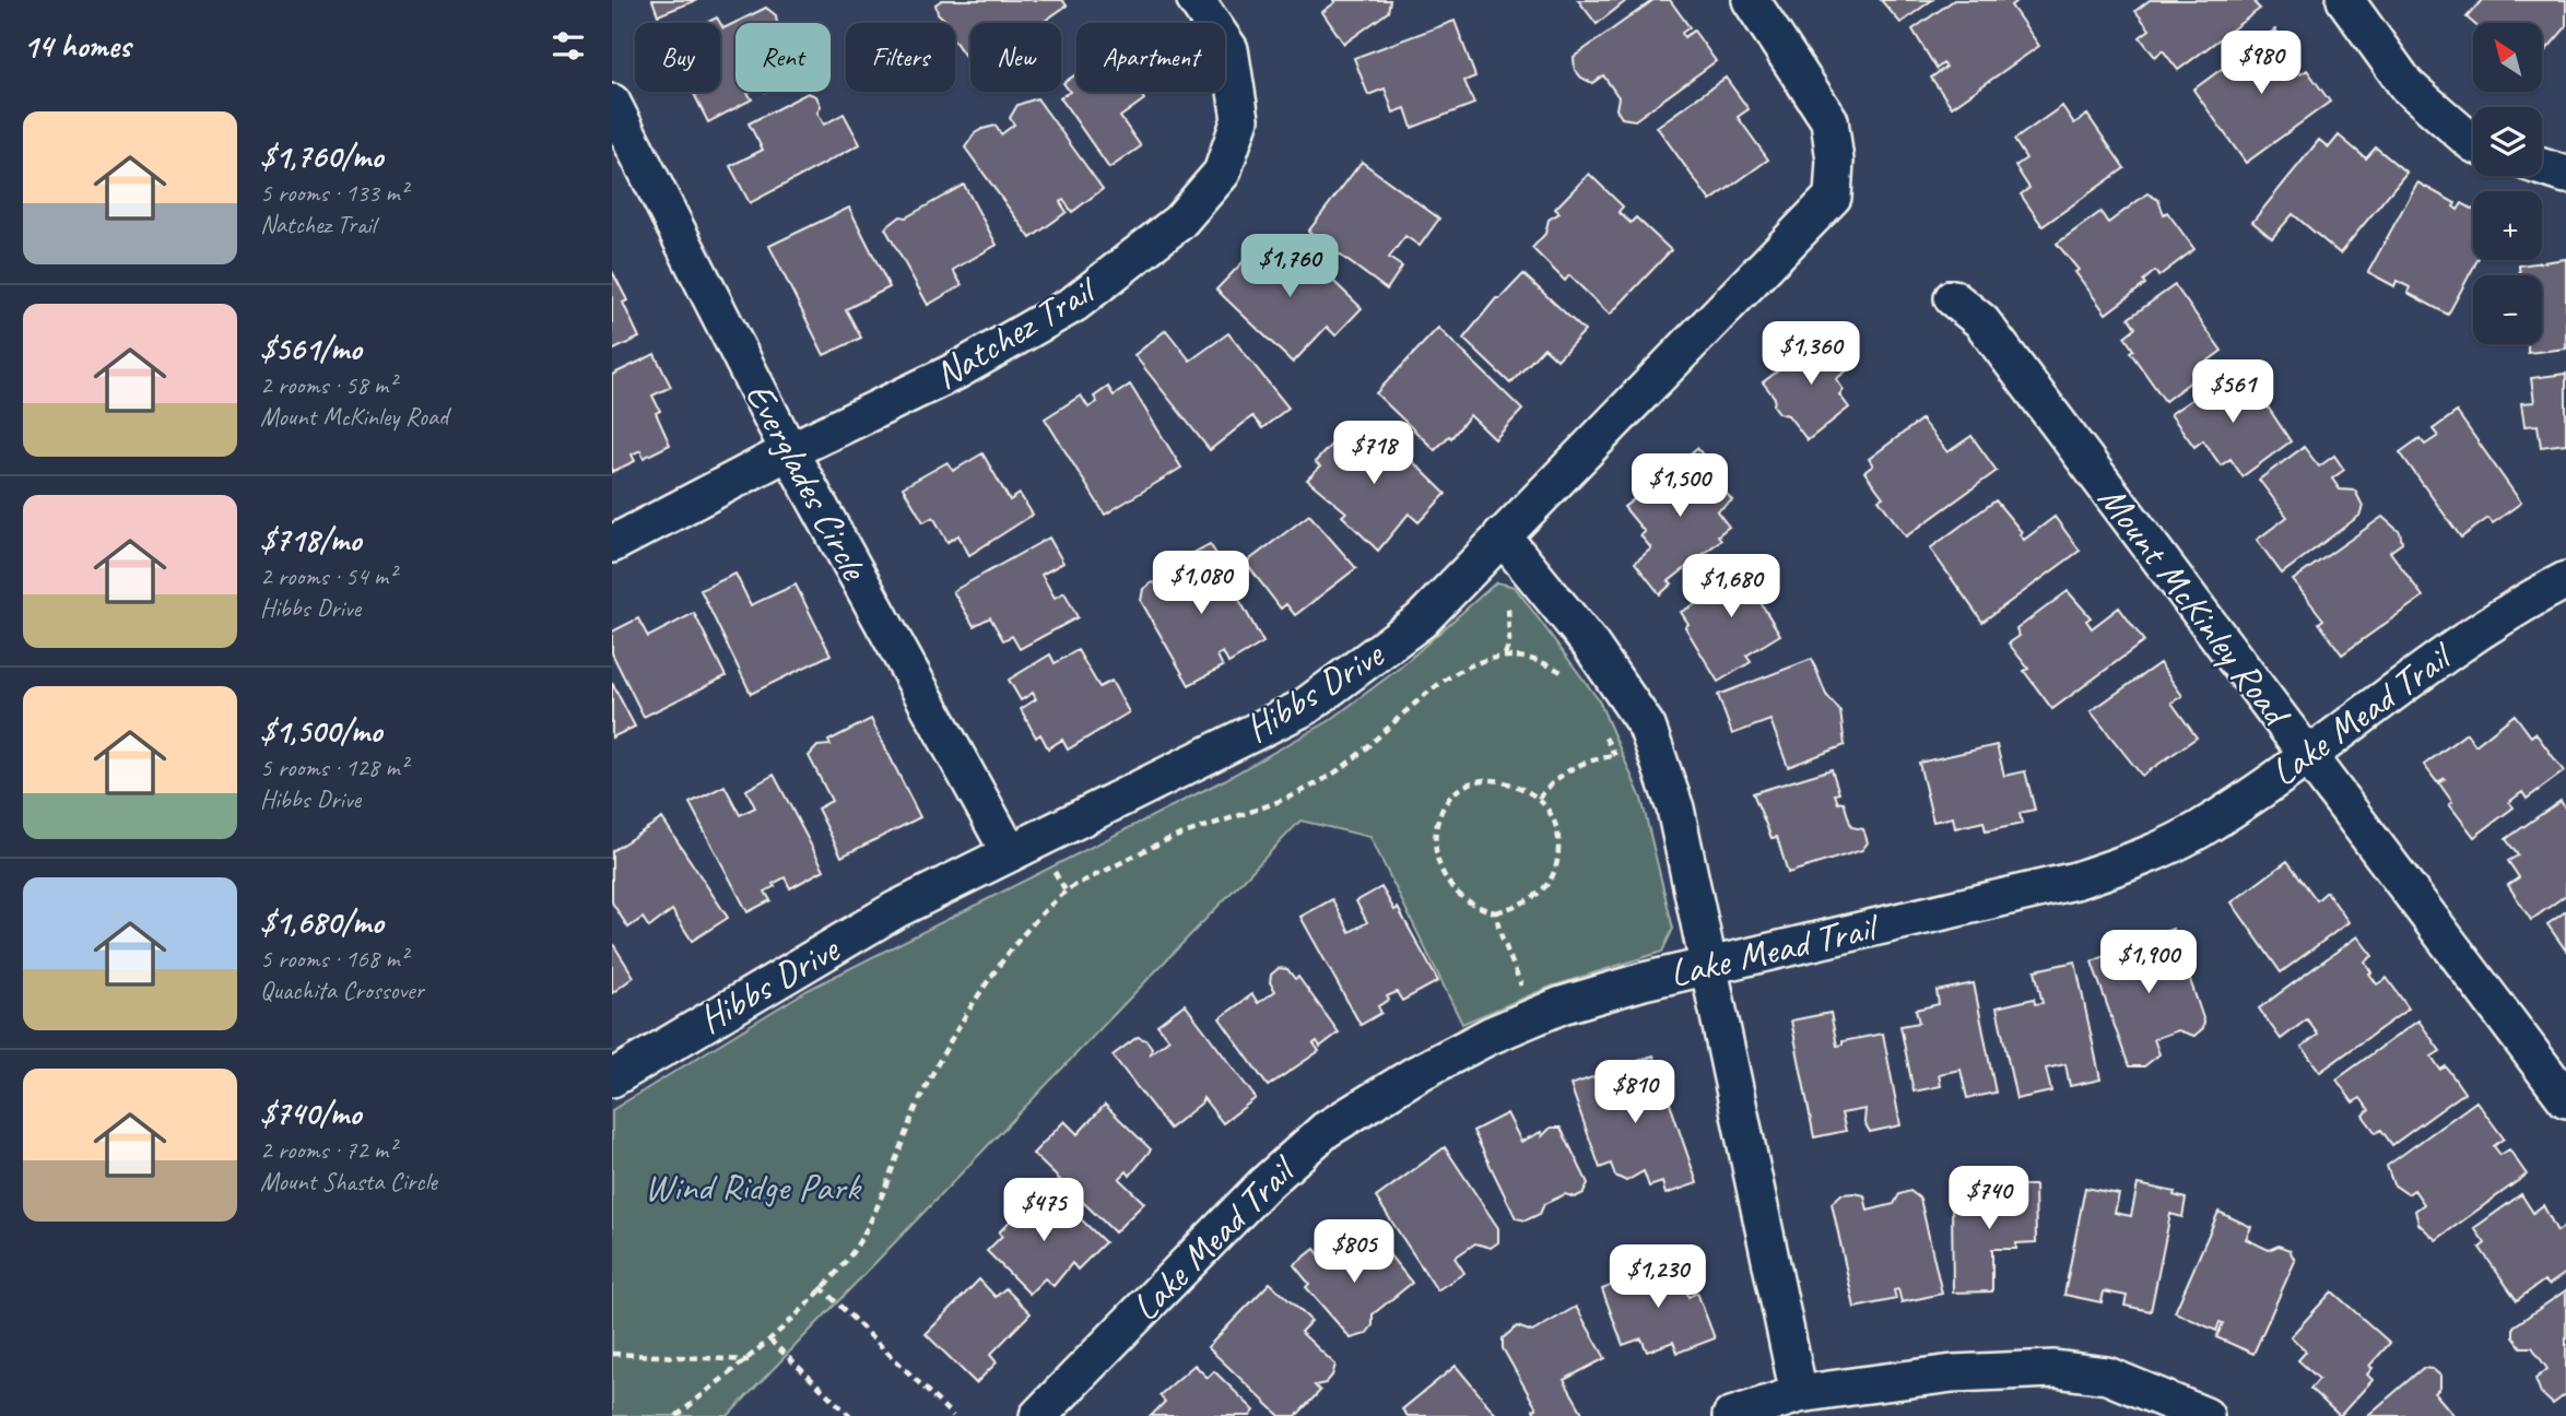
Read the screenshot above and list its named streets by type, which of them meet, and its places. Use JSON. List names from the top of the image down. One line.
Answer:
{"streets":{"street":["Natchez Trail","Everglades Circle","Mount McKinley Road","Hibbs Drive","Lake Mead Trail"]},"crossings":[["Natchez Trail","Everglades Circle"],["Everglades Circle","Hibbs Drive"],["Mount McKinley Road","Lake Mead Trail"]],"parks":["Wind Ridge Park"],"north":"top left","page":{"heading":"14 homes","map_buttons":["+","−"],"chip":["Buy","Rent","Filters","New","Apartment"],"price":["$980","$1,760","$1,360","$561","$718","$1,500","$1,080","$1,680","$1,900","$810","$740","$475","$805","$1,230"],"list":[{"name":"$1,760/mo","note":"5 rooms · 133 m² · Natchez Trail"},{"name":"$561/mo","note":"2 rooms · 58 m² · Mount McKinley Road"},{"name":"$718/mo","note":"2 rooms · 54 m² · Hibbs Drive"},{"name":"$1,500/mo","note":"5 rooms · 128 m² · Hibbs Drive"},{"name":"$1,680/mo","note":"5 rooms · 168 m² · Quachita Crossover"},{"name":"$740/mo","note":"2 rooms · 72 m² · Mount Shasta Circle"}]}}
